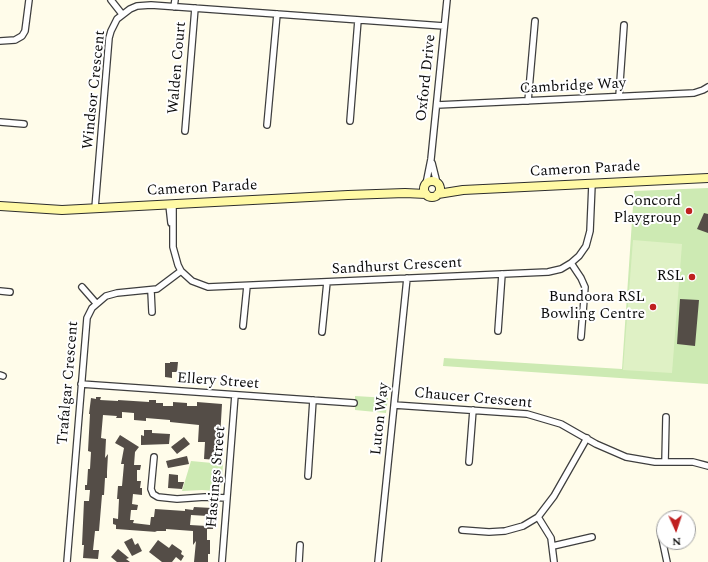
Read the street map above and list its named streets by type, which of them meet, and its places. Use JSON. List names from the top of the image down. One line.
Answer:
{"streets":{"street":["Walden Court","Oxford Drive","Cambridge Way","Windsor Crescent","Cameron Parade","Sandhurst Crescent","Ellery Street","Trafalgar Crescent","Chaucer Crescent","Luton Way","Hastings Street"]},"crossings":[["Walden Court","Windsor Crescent"],["Oxford Drive","Cambridge Way"],["Oxford Drive","Windsor Crescent"],["Oxford Drive","Cameron Parade"],["Windsor Crescent","Cameron Parade"],["Cameron Parade","Sandhurst Crescent"],["Sandhurst Crescent","Luton Way"],["Ellery Street","Trafalgar Crescent"],["Ellery Street","Hastings Street"],["Chaucer Crescent","Luton Way"]],"places":["Concord Playgroup","RSL","Bundoora RSL Bowling Centre"],"north":"bottom"}
